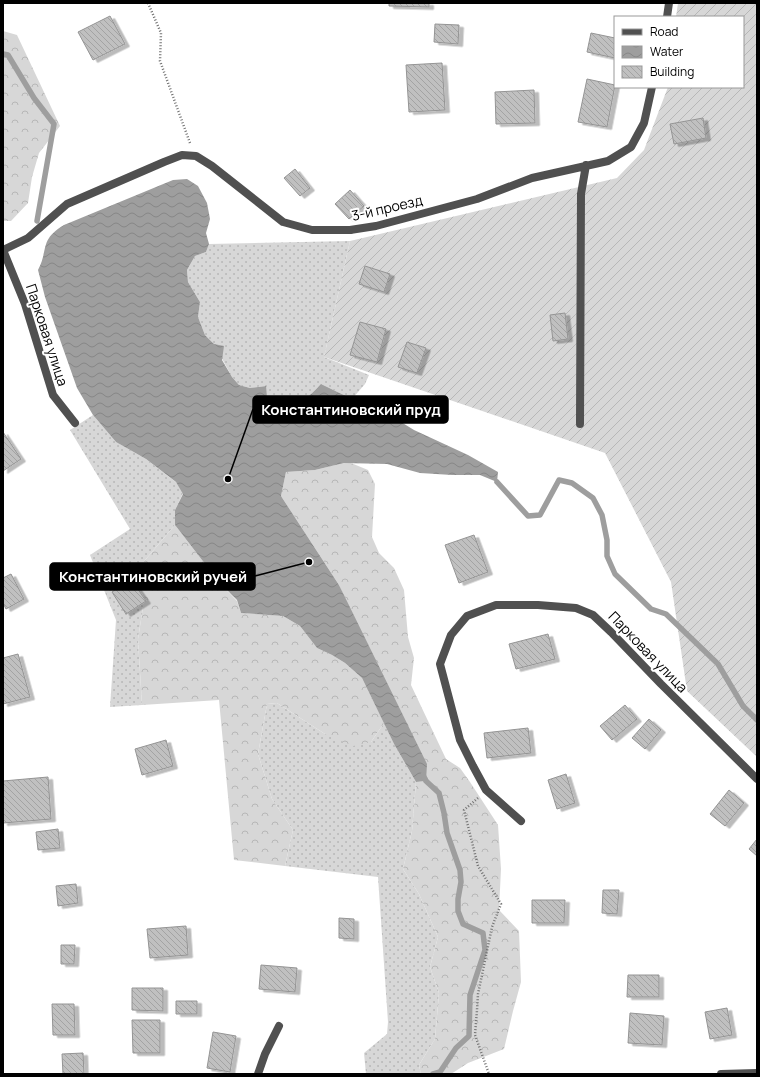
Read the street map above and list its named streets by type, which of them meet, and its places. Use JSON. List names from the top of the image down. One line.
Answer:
{"streets":{"street":["3-й проезд","Парковая улица"]},"places":["Константиновский пруд","Константиновский ручей"],"legend":["Road","Water","Building"]}
